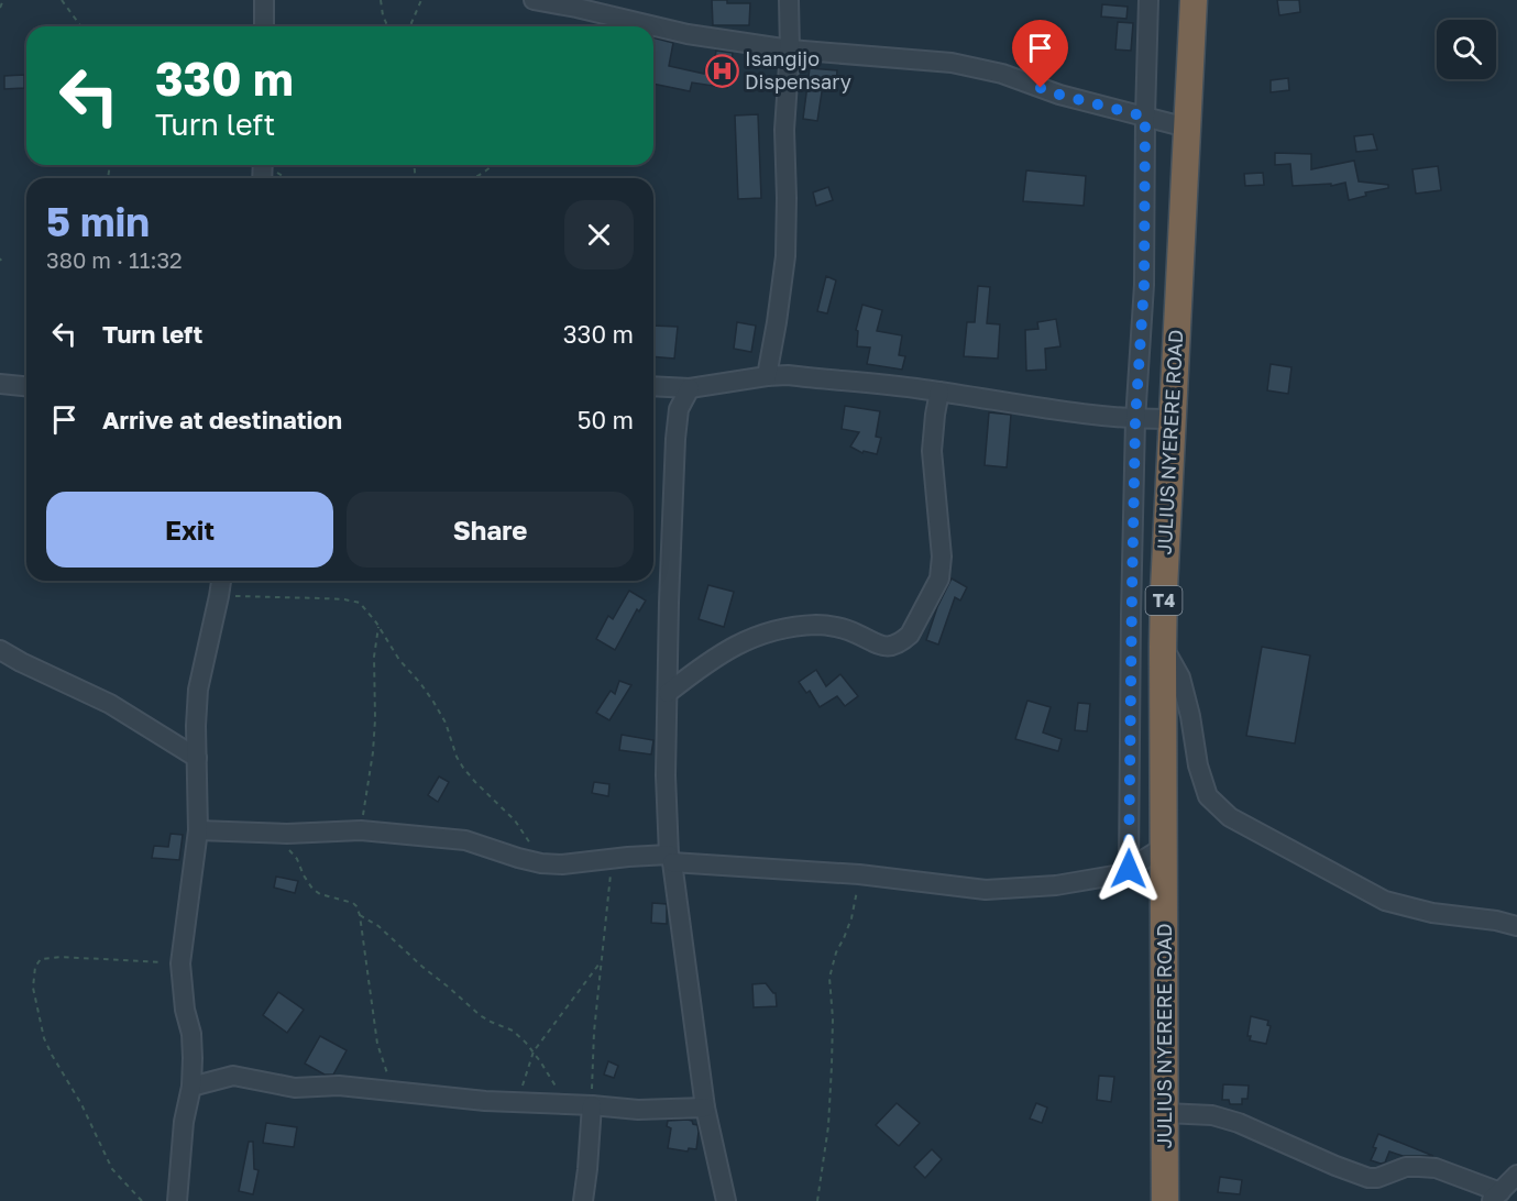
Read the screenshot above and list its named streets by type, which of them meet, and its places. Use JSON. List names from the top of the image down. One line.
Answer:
{"streets":{"highway":["JULIUS NYERERE ROAD","T4"]},"places":{"hospital":["Isangijo Dispensary"]},"page":{"turn":["330 m","Turn left"],"heading":["5 min","380 m · 11:32"],"list":[{"name":"Turn left","value":"330 m"},{"name":"Arrive at destination","value":"50 m"}],"buttons":["Exit","Share"]}}
